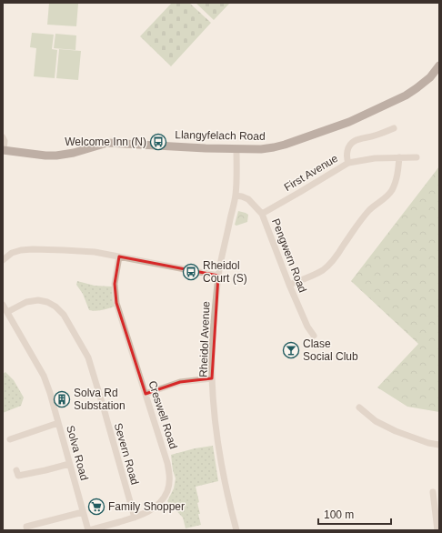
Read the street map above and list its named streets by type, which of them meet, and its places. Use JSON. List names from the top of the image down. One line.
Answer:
{"streets":{"main road":["Llangyfelach Road"],"street":["First Avenue","Pengwern Road","Rheidol Avenue","Creswell Road","Solva Road","Severn Road"]},"crossings":[["Llangyfelach Road","Rheidol Avenue"],["First Avenue","Pengwern Road"],["Pengwern Road","Rheidol Avenue"],["Creswell Road","Solva Road"],["Creswell Road","Severn Road"],["Solva Road","Severn Road"]],"places":{"bus stop":["Welcome Inn (N)","Rheidol Court (S)"],"bar":["Clase Social Club"],"building":["Solva Rd Substation"],"supermarket":["Family Shopper"]},"scale_bar":"100 m"}
